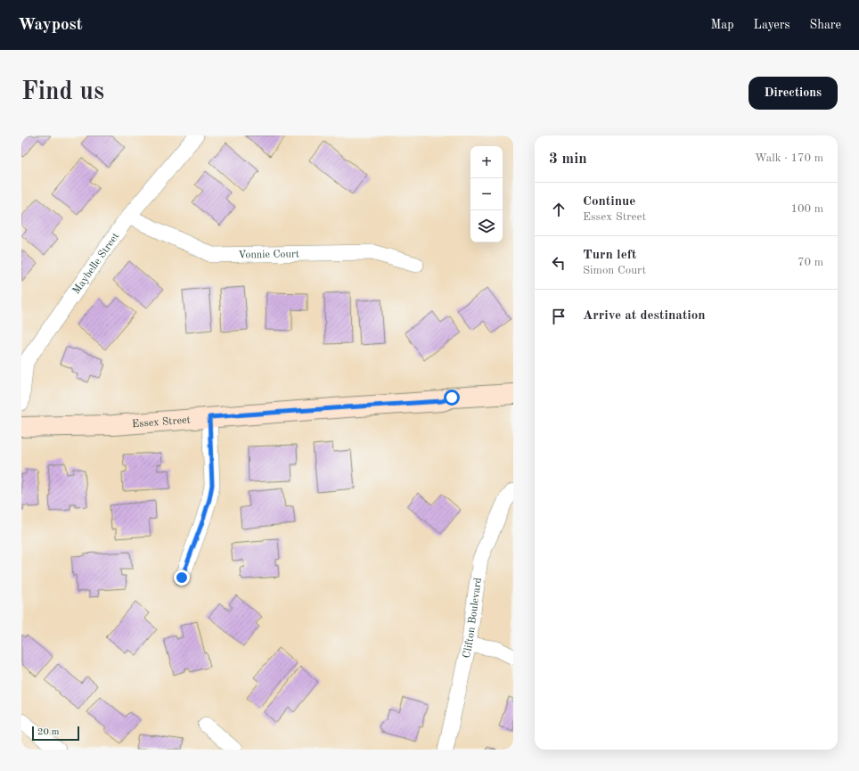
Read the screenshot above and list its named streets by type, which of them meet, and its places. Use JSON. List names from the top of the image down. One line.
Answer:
{"streets":{"street":["Vonnie Court","Maybelle Street","Essex Street","Clifton Boulevard"]},"crossings":[["Vonnie Court","Maybelle Street"]],"scale_bar":"20 m","page":{"header":"Waypost","nav":["Map","Layers","Share"],"buttons":"Directions","title":"Find us","heading":["3 min","Walk · 170 m"],"map_buttons":["+","−"],"list":[["Continue","Essex Street","100 m"],["Turn left","Simon Court","70 m"],"Arrive at destination"],"scale":"20 m"}}
